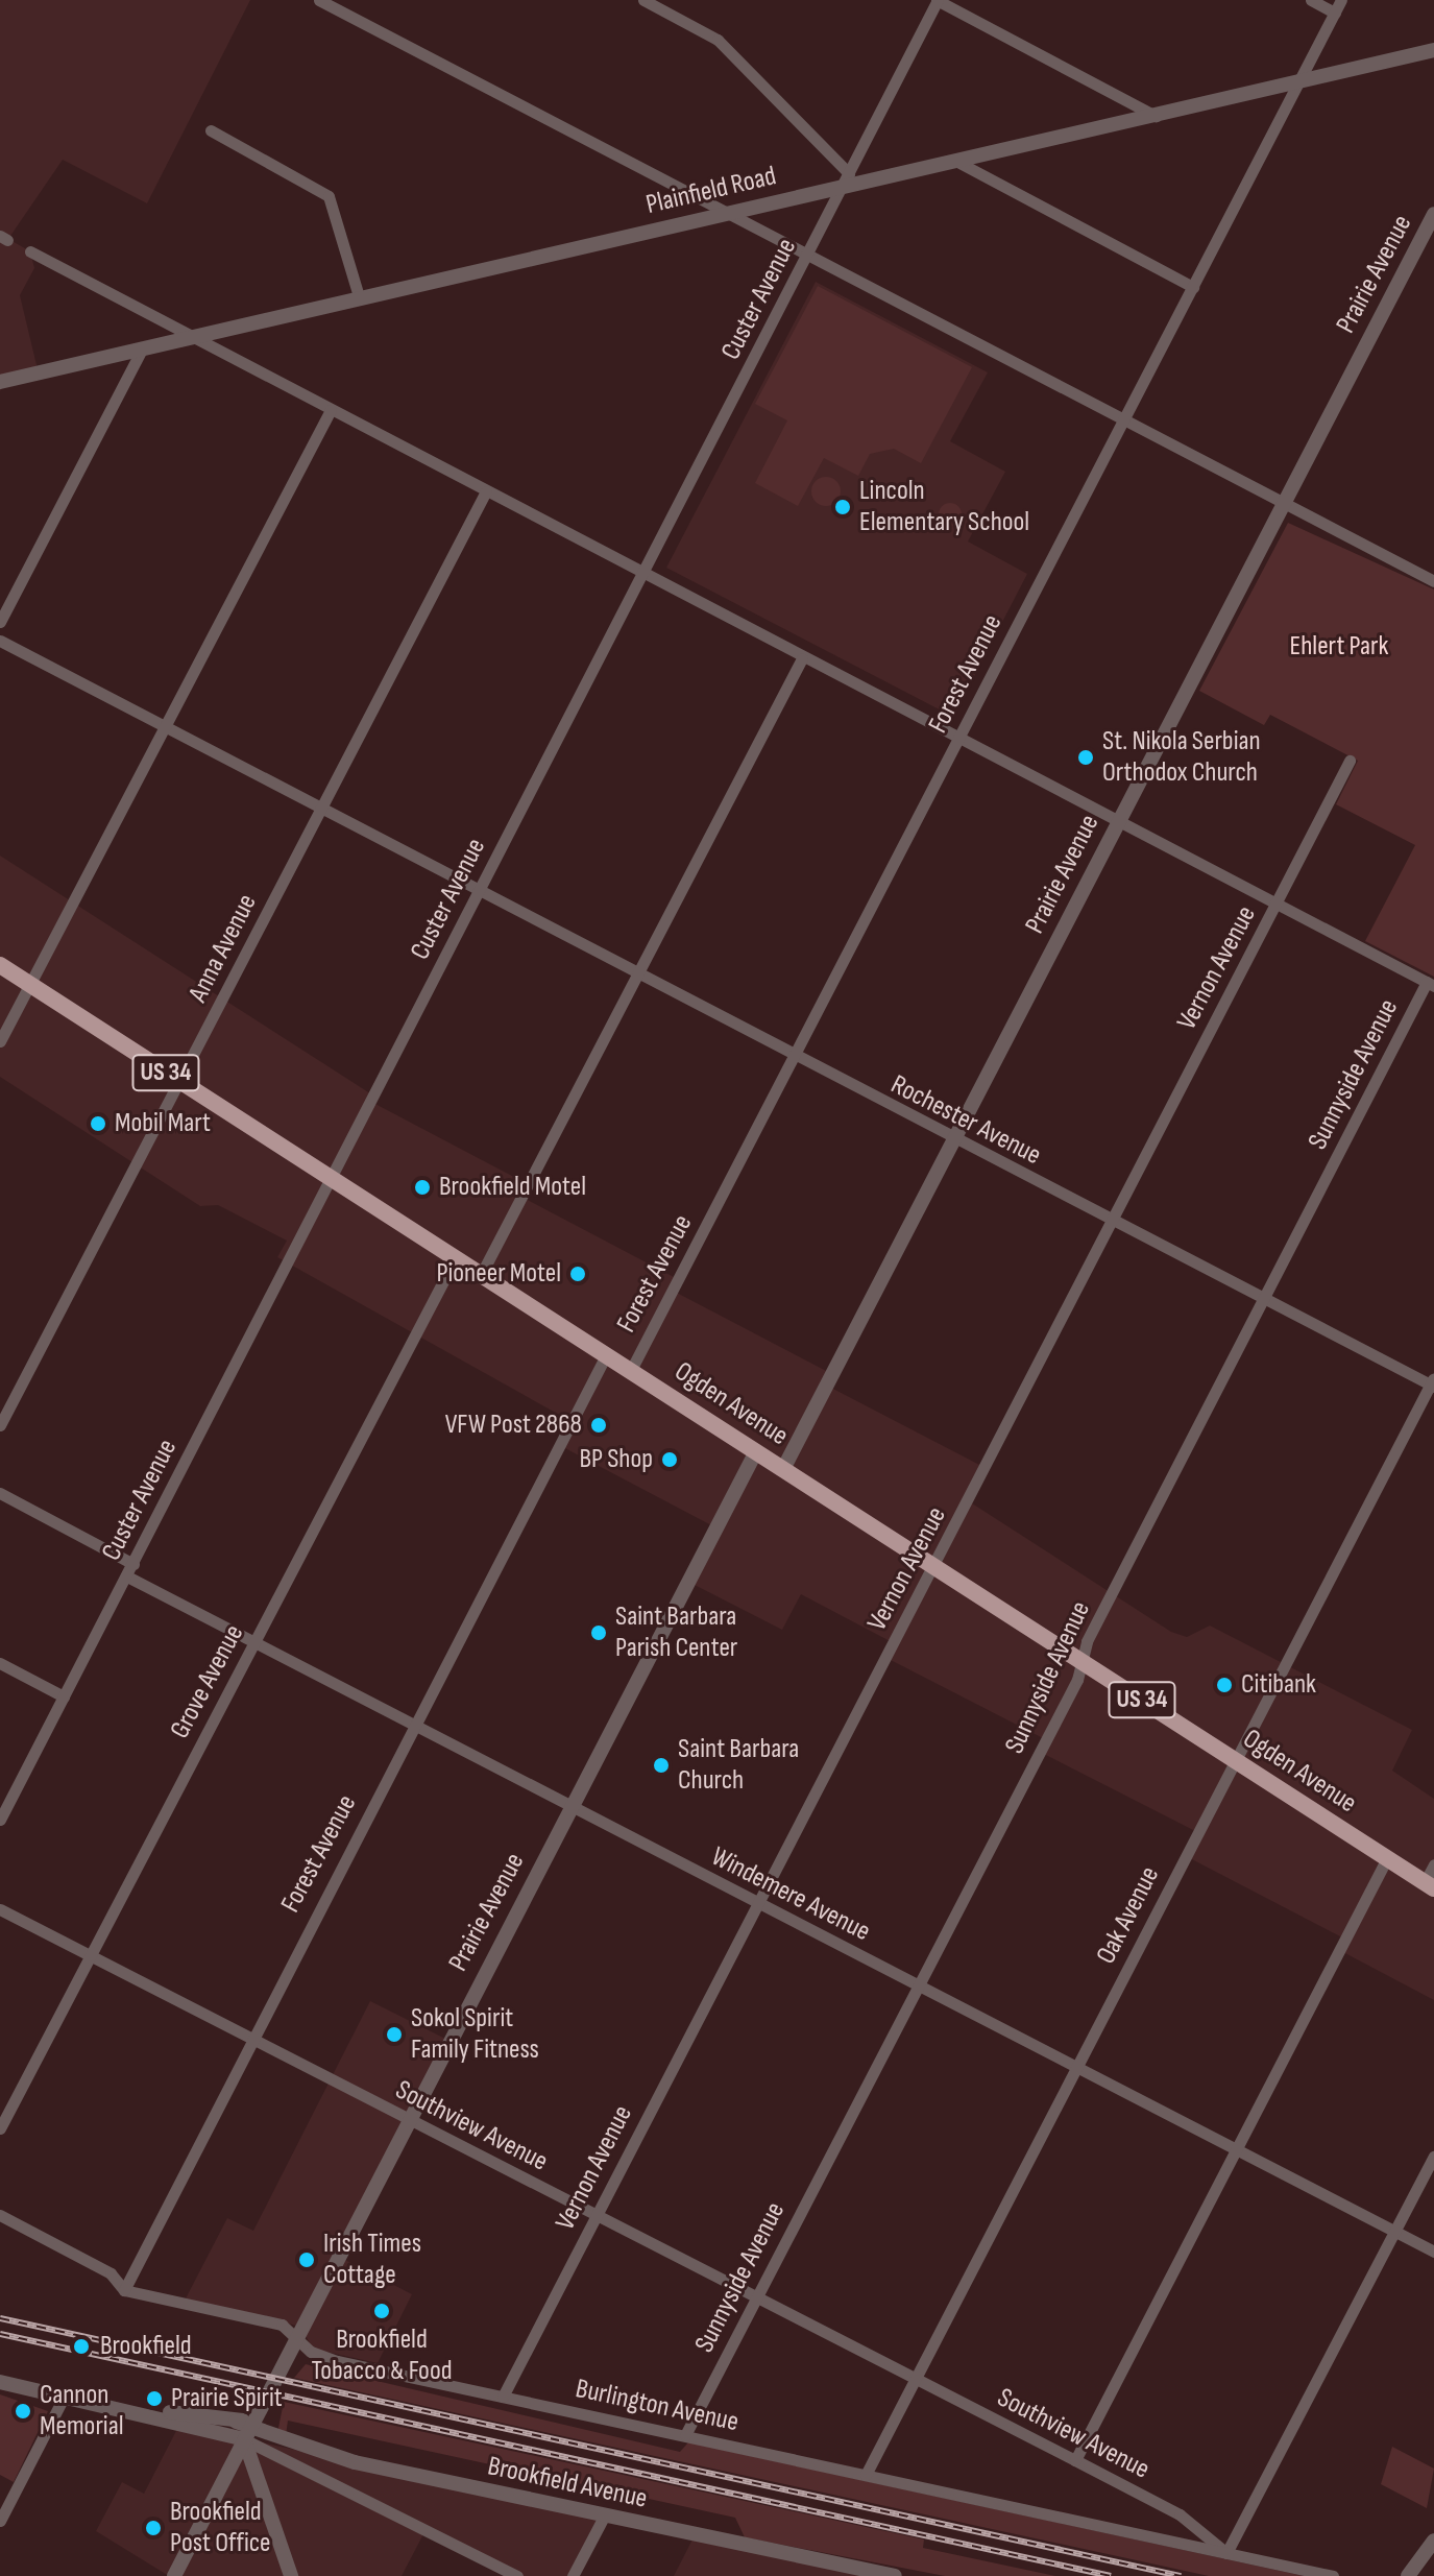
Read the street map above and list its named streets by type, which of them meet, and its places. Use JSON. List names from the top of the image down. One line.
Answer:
{"streets":{"main road":["US 34","Ogden Avenue"],"street":["Plainfield Road","Prairie Avenue","Custer Avenue","Forest Avenue","Anna Avenue","Vernon Avenue","Sunnyside Avenue","Rochester Avenue","Grove Avenue","Windemere Avenue","Oak Avenue","Southview Avenue","Burlington Avenue","Brookfield Avenue"]},"crossings":[["Plainfield Road","Custer Avenue"],["Plainfield Road","Forest Avenue"],["Prairie Avenue","Rochester Avenue"],["Prairie Avenue","Ogden Avenue"],["Prairie Avenue","Windemere Avenue"],["Prairie Avenue","Southview Avenue"],["Prairie Avenue","Burlington Avenue"],["Prairie Avenue","Brookfield Avenue"],["Custer Avenue","Rochester Avenue"],["Custer Avenue","Ogden Avenue"],["Custer Avenue","Windemere Avenue"],["Forest Avenue","Rochester Avenue"],["Forest Avenue","Ogden Avenue"],["Forest Avenue","Windemere Avenue"],["Forest Avenue","Southview Avenue"],["Forest Avenue","Burlington Avenue"],["Anna Avenue","Rochester Avenue"],["Anna Avenue","Ogden Avenue"],["Vernon Avenue","Rochester Avenue"],["Vernon Avenue","Ogden Avenue"],["Vernon Avenue","Windemere Avenue"],["Vernon Avenue","Southview Avenue"],["Vernon Avenue","Burlington Avenue"],["Sunnyside Avenue","Rochester Avenue"],["Sunnyside Avenue","Ogden Avenue"],["Sunnyside Avenue","Windemere Avenue"],["Sunnyside Avenue","Southview Avenue"],["Sunnyside Avenue","Burlington Avenue"],["Rochester Avenue","Oak Avenue"],["Ogden Avenue","Grove Avenue"],["Ogden Avenue","Oak Avenue"],["Grove Avenue","Windemere Avenue"],["Grove Avenue","Southview Avenue"],["Windemere Avenue","Oak Avenue"],["Oak Avenue","Southview Avenue"],["Oak Avenue","Burlington Avenue"],["Southview Avenue","Burlington Avenue"]],"parks":["Ehlert Park"],"places":["Lincoln Elementary School","St. Nikola Serbian Orthodox Church","Mobil Mart","Brookfield Motel","Pioneer Motel","VFW Post 2868","BP Shop","Saint Barbara Parish Center","Citibank","Saint Barbara Church","Sokol Spirit Family Fitness","Irish Times Cottage","Brookfield Tobacco & Food","Brookfield","Prairie Spirit","Cannon Memorial","Brookfield Post Office"]}
